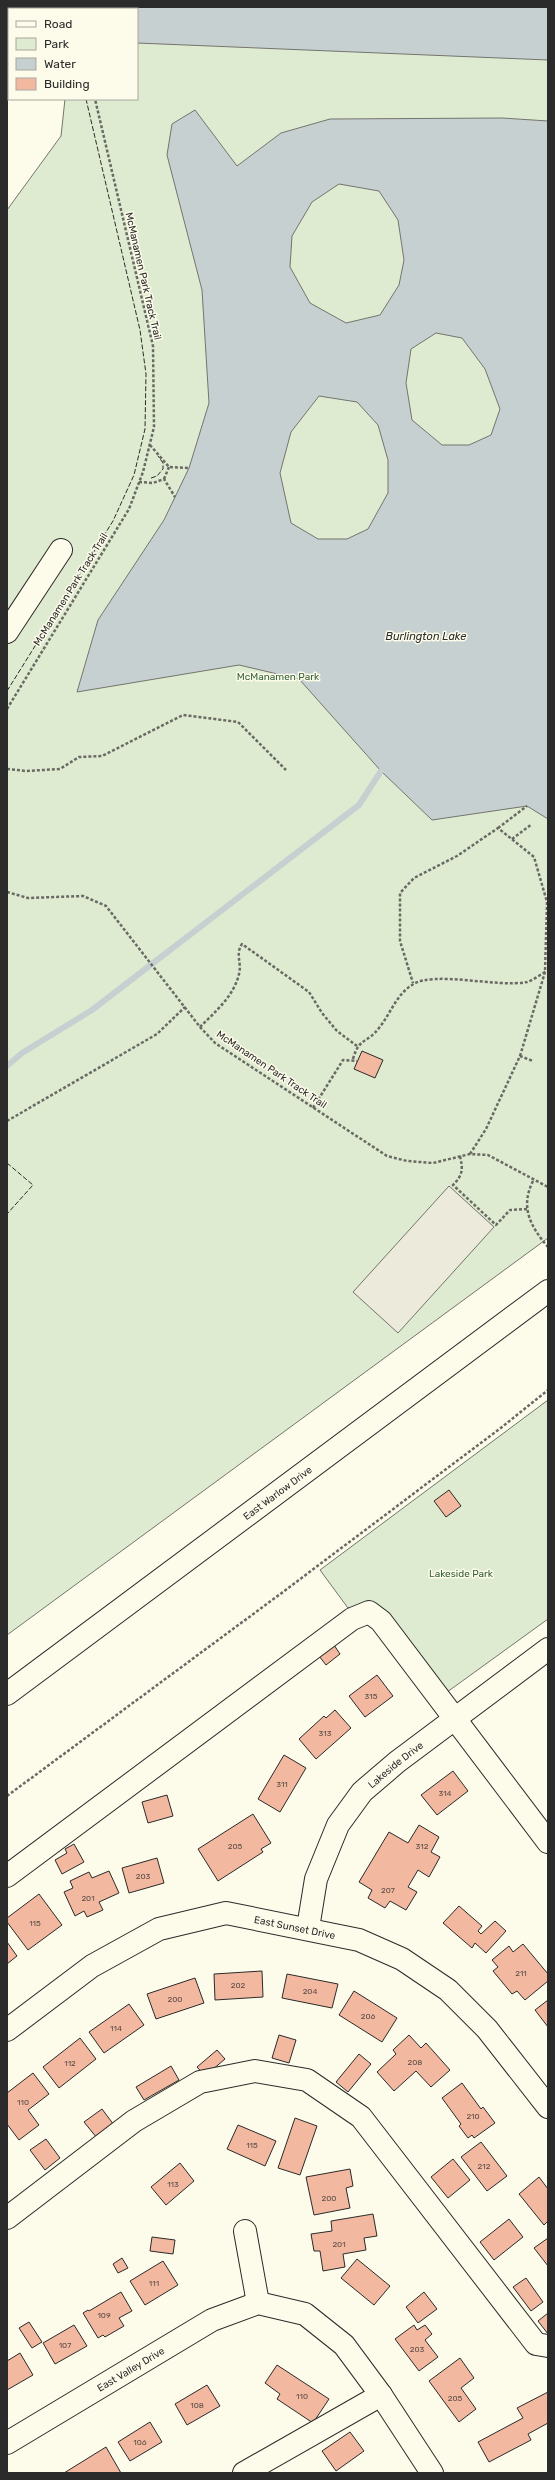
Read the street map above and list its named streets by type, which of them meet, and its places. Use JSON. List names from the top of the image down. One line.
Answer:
{"streets":{"street":["East Warlow Drive","Lakeside Drive","East Sunset Drive","East Valley Drive"],"path":["McManamen Park Track Trail"]},"crossings":[["Lakeside Drive","East Sunset Drive"]],"water":["Burlington Lake"],"parks":["McManamen Park","Lakeside Park"],"house_numbers":["315","313","311","314","205","312","203","207","201","115","211","202","204","200","206","114","208","112","110","210","115","212","113","200","201","111","109","107","203","110","205","108","106"],"legend":["Road","Park","Water","Building"]}
